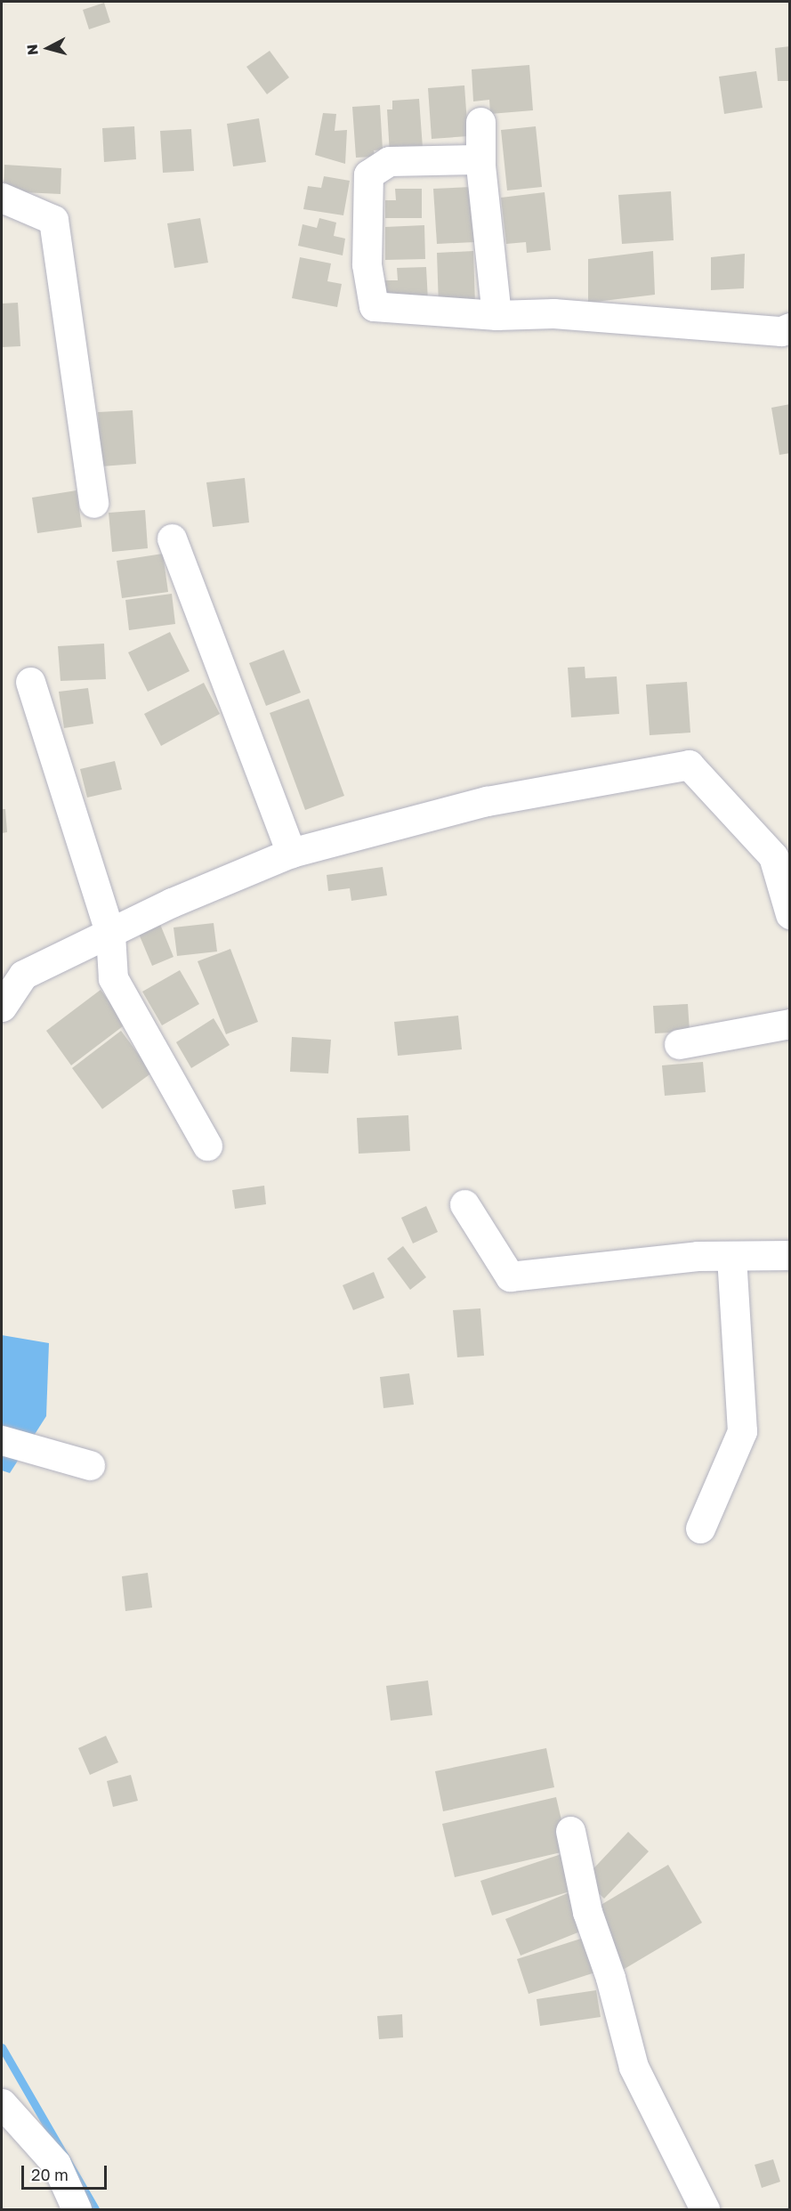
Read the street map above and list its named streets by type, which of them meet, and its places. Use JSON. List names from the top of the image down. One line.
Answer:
{"scale_bar":"20 m","north":"left"}
